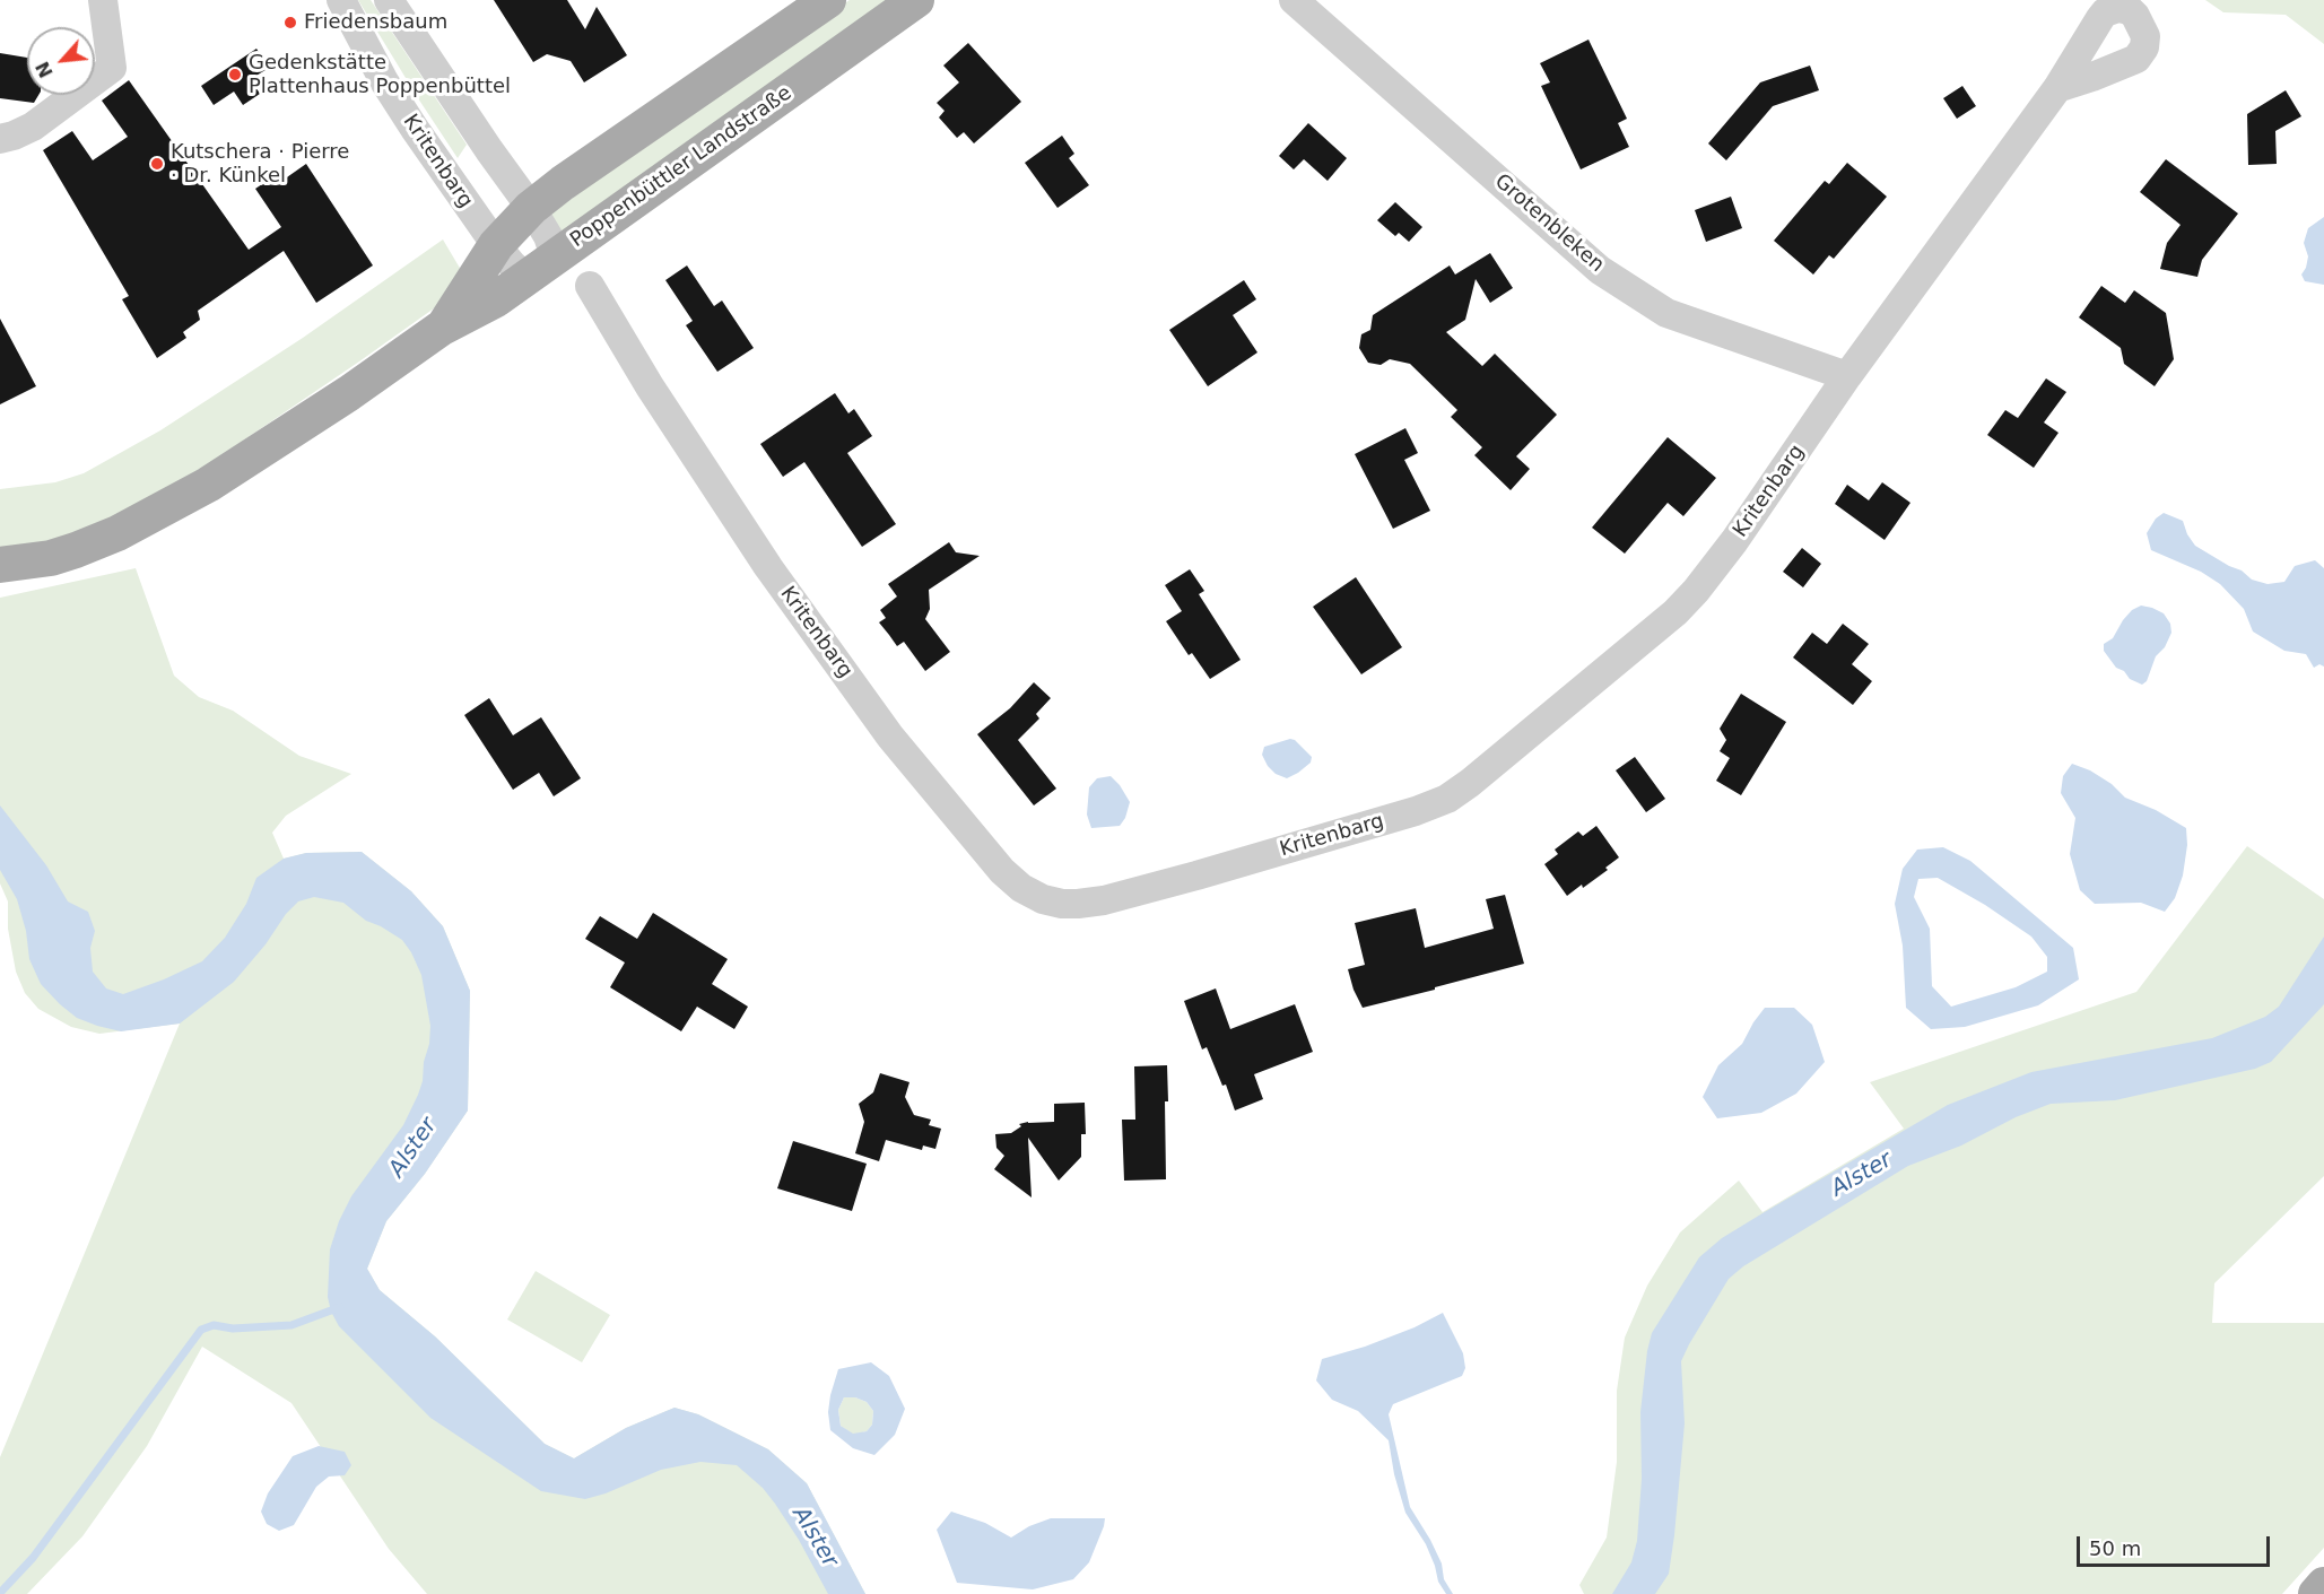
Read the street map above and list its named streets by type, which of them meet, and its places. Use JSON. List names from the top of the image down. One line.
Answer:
{"streets":{"main road":["Poppenbüttler Landstraße"],"street":["Kritenbarg","Grotenbleken"]},"crossings":[["Kritenbarg","Poppenbüttler Landstraße"],["Kritenbarg","Grotenbleken"]],"water":["Alster"],"places":["Friedensbaum","Gedenkstätte Plattenhaus Poppenbüttel","Kutschera · Pierre · Dr. Künkel"],"scale_bar":"50 m","north":"bottom left"}
